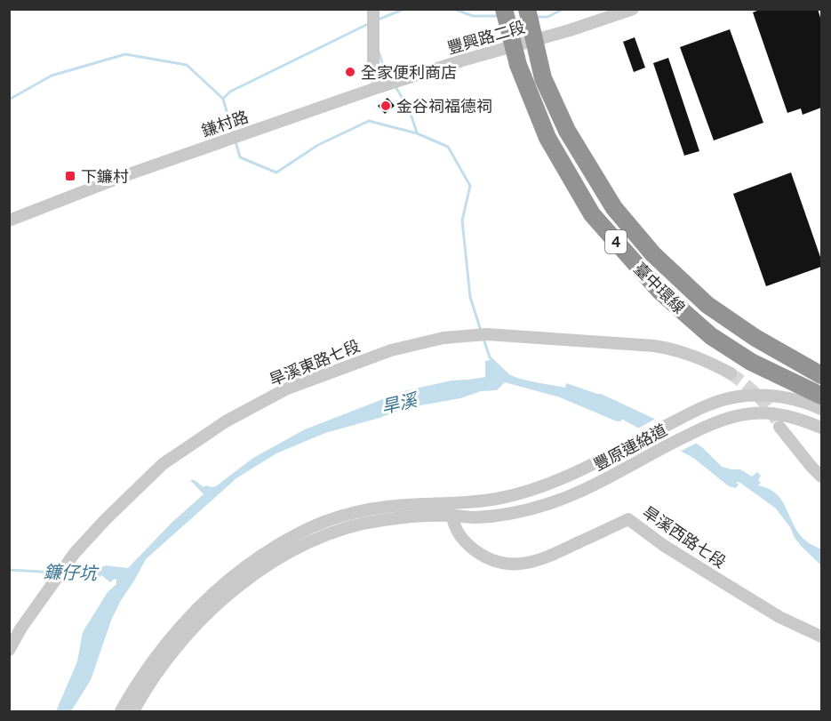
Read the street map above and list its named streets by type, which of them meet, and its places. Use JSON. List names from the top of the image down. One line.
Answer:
{"streets":{"highway":["4","臺中環線"],"street":["豐興路二段","鎌村路","旱溪東路七段","豐原連絡道","旱溪西路七段"]},"crossings":[["豐興路二段","鎌村路"],["豐原連絡道","旱溪西路七段"]],"water":["旱溪","鐮仔坑"],"places":{"other":["全家便利商店","金谷祠福德祠"],"transit":["下鐮村"]}}
